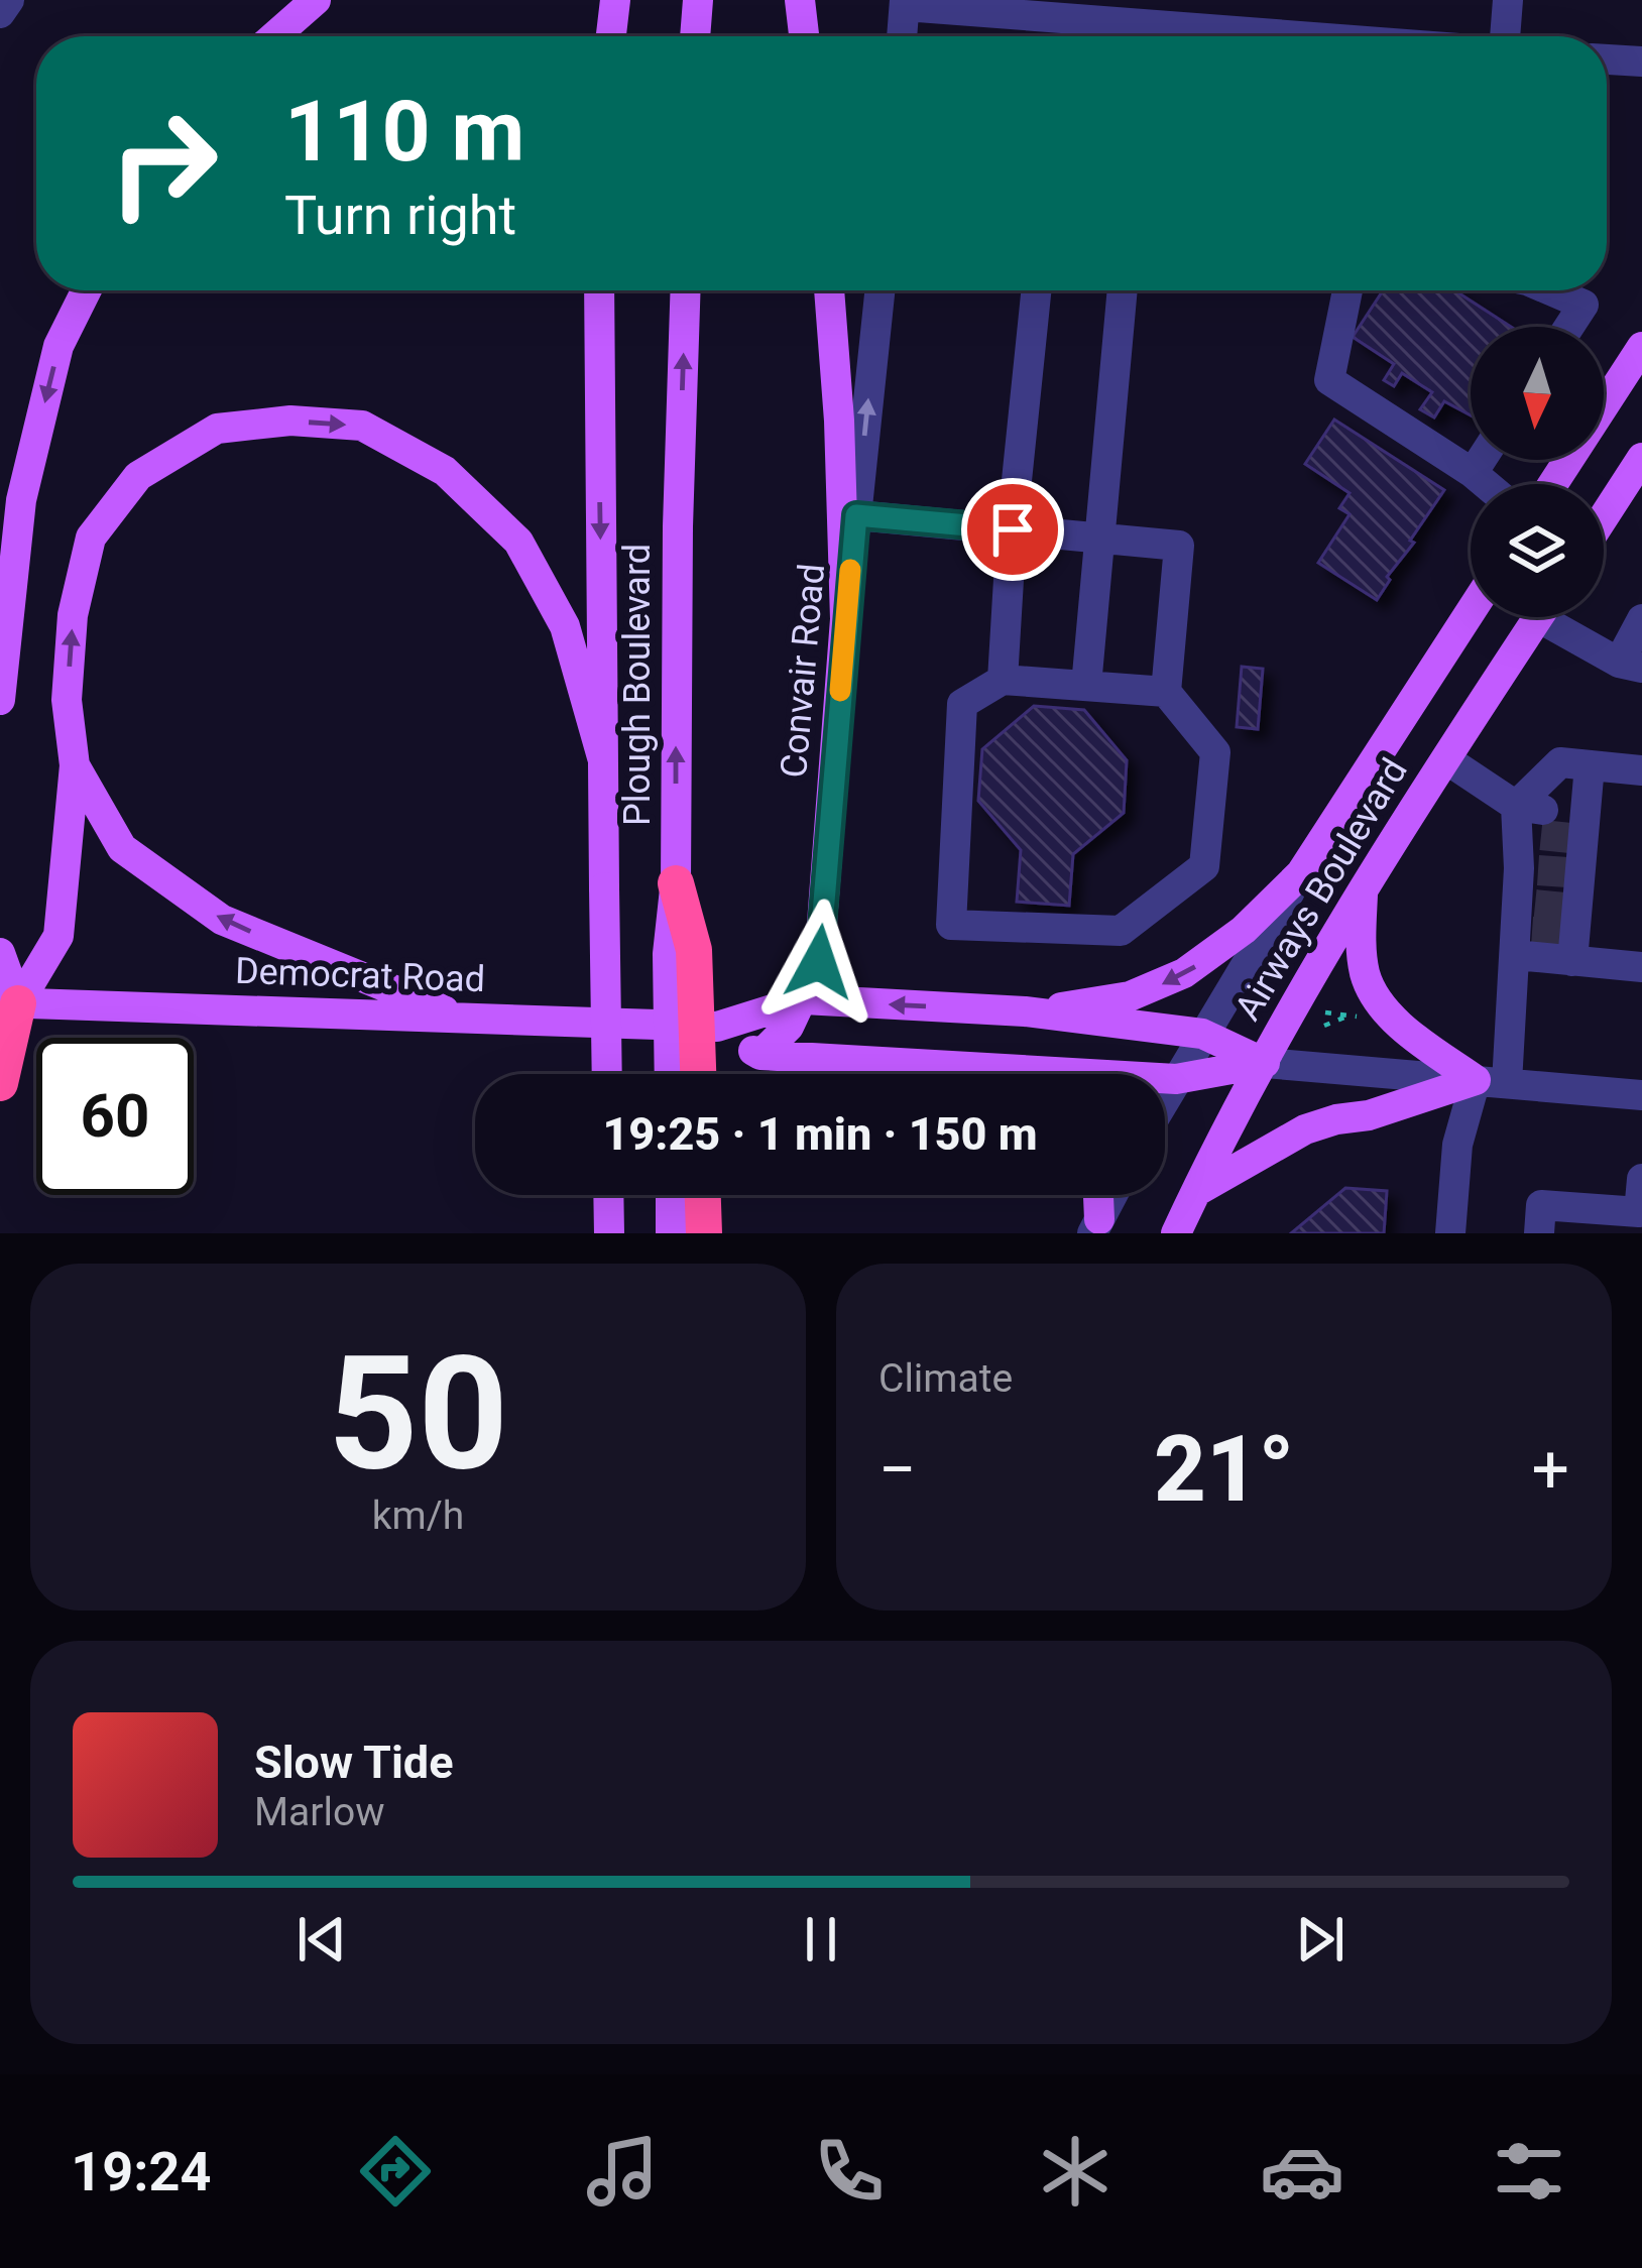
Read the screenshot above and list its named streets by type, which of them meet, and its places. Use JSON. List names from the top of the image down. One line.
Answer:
{"streets":{"main road":["Convair Road","Plough Boulevard","Airways Boulevard","Democrat Road"]},"crossings":[["Convair Road","Democrat Road"],["Airways Boulevard","Democrat Road"]],"north":"bottom","page":{"turn":["110 m","Turn right"],"limit":"60","trip":"19:25 · 1 min · 150 m","tile":[["50","km/h"],"Climate"],"heat":["−","21°","+"],"song":["Slow Tide","Marlow"],"tabs":"19:24"}}
